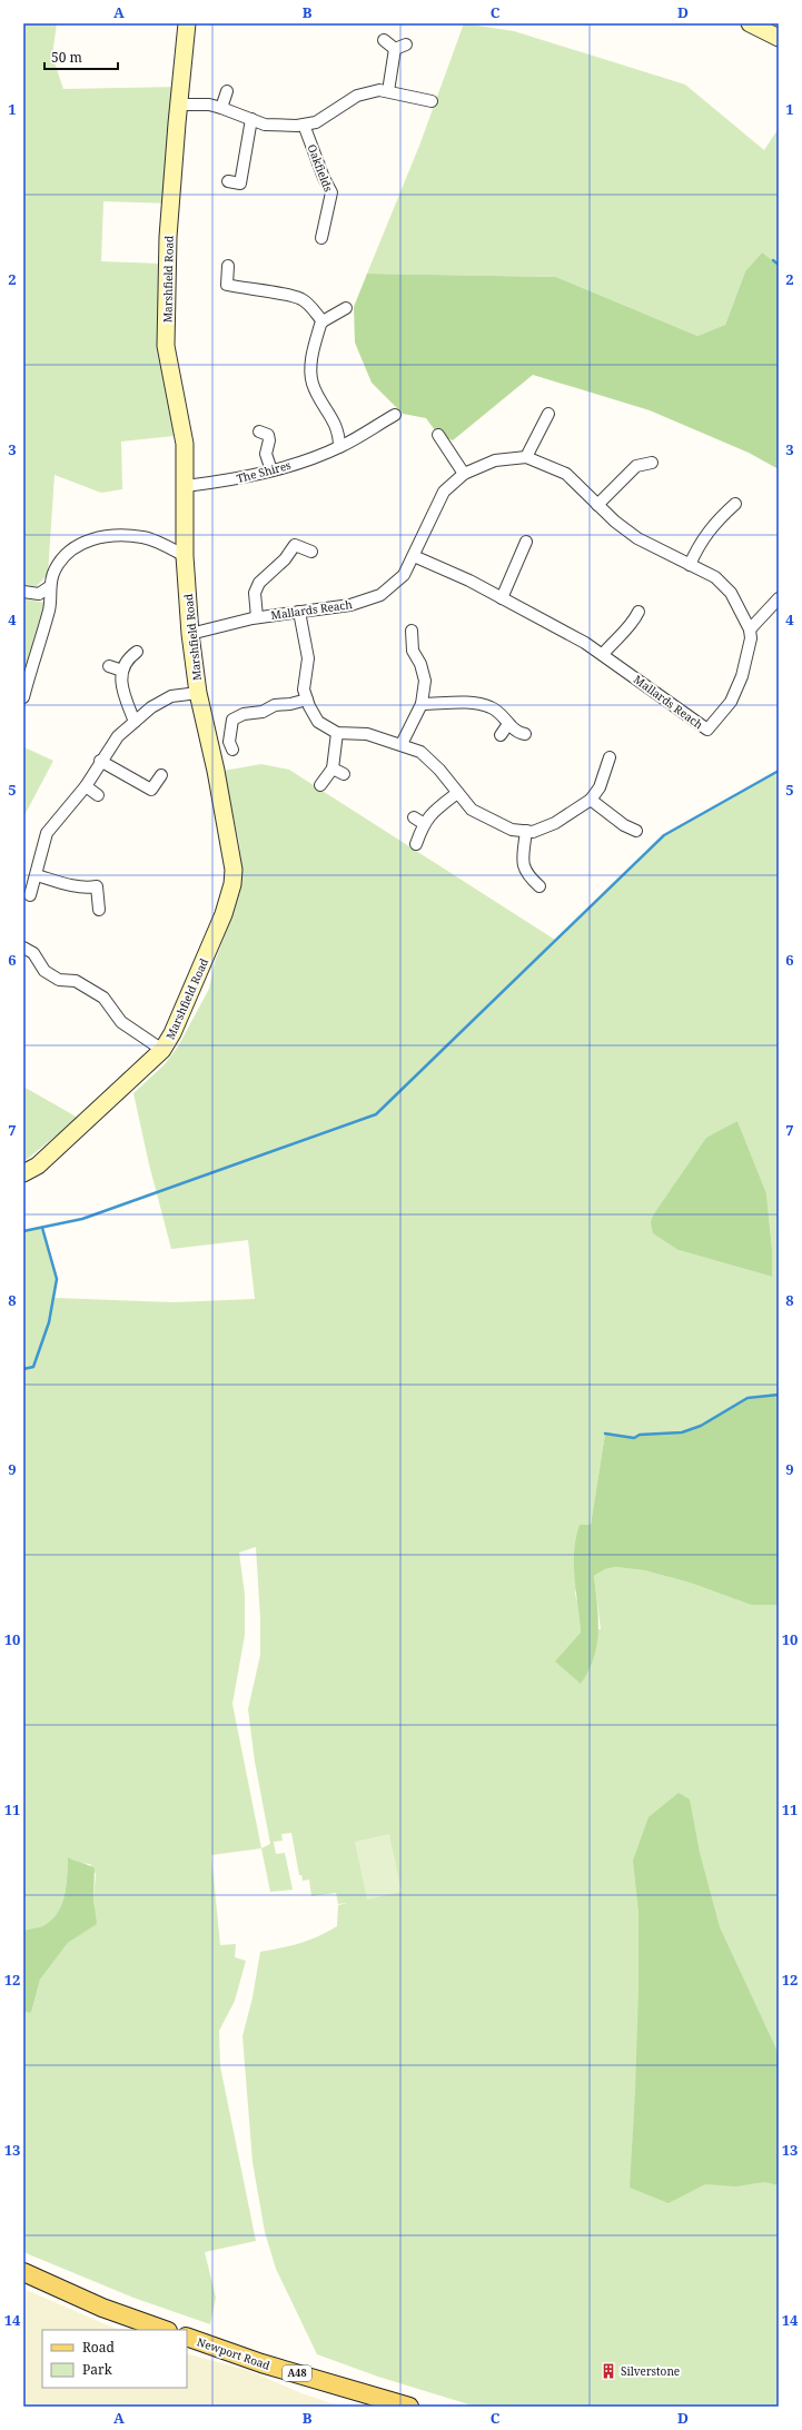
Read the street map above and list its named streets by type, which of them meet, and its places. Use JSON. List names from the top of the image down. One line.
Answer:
{"streets":{"main road":["Newport Road","A48"],"street":["Oakfields","Marshfield Road","The Shires","Mallards Reach"]},"crossings":[["Marshfield Road","The Shires"],["Marshfield Road","Mallards Reach"]],"places":{"building":["Silverstone"]},"legend":["Road","Park"],"scale_bar":"50 m","grid":{"columns":["A","B","C","D"],"rows":["1","2","3","4","5","6","7","8","9","10","11","12","13","14"]}}
